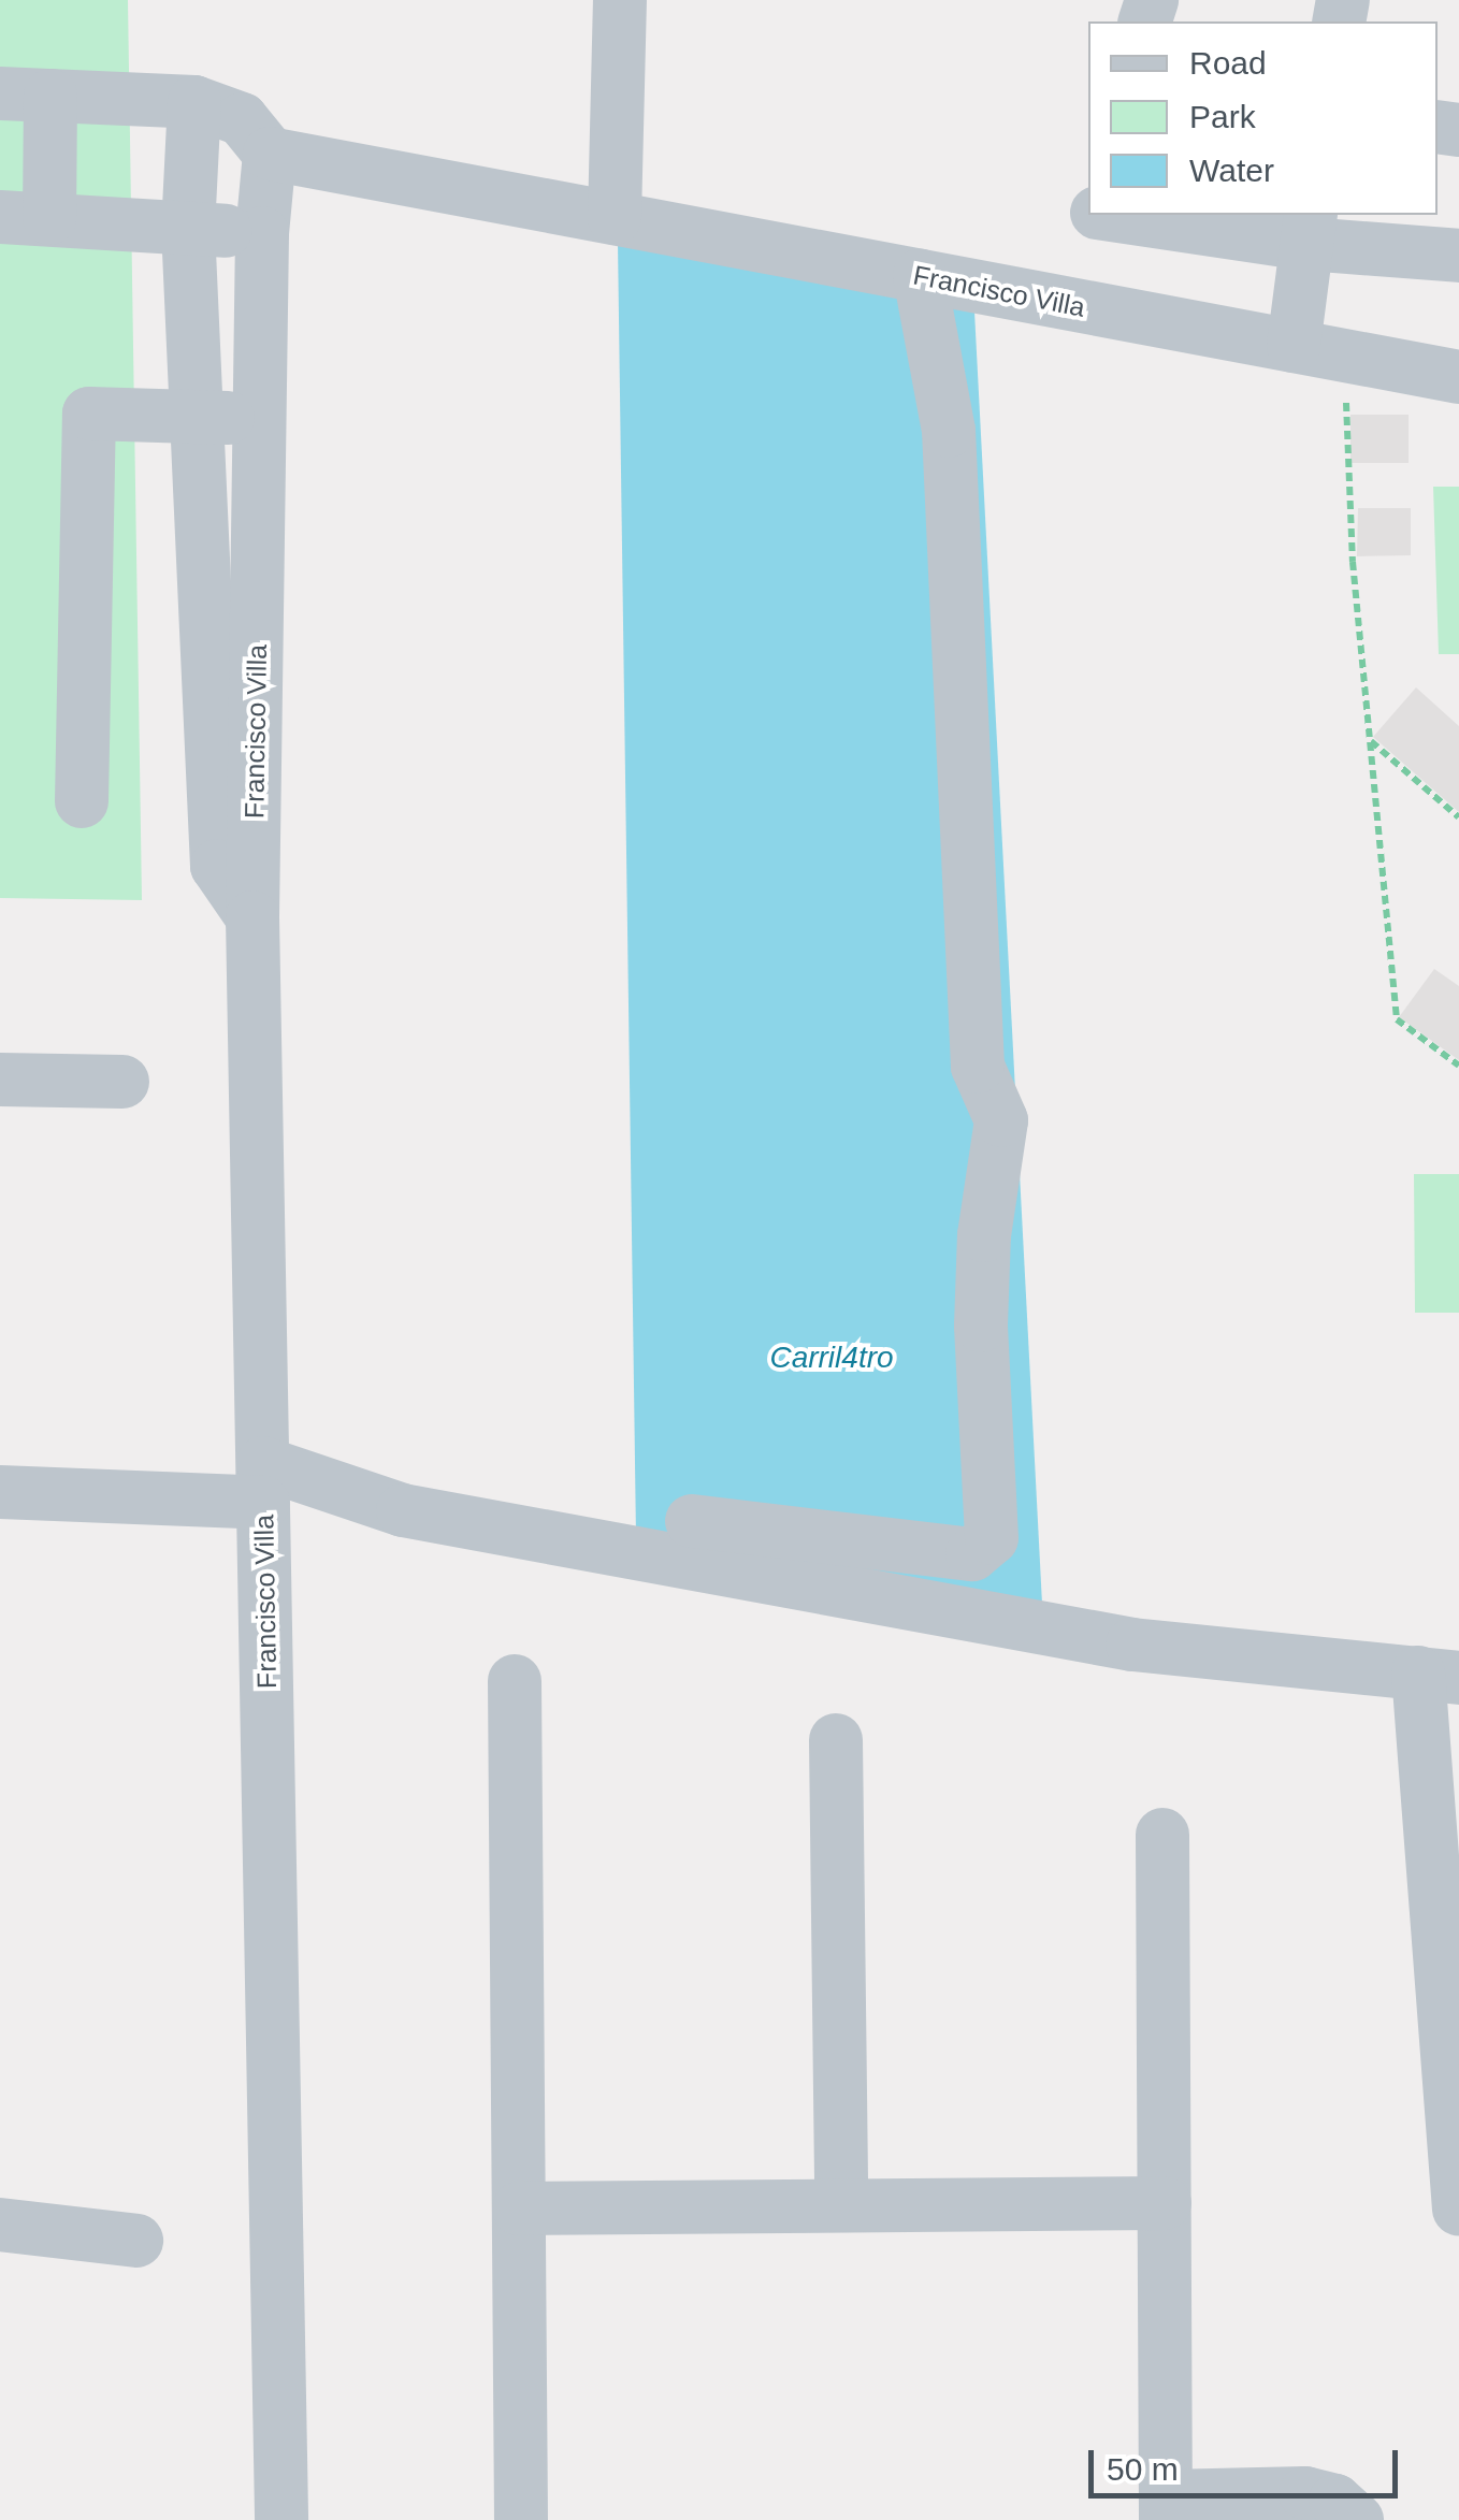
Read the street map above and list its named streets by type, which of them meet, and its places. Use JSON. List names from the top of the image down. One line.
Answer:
{"streets":{"street":["Francisco Villa"]},"water":["Carril4tro"],"legend":["Road","Park","Water"],"scale_bar":"50 m"}
